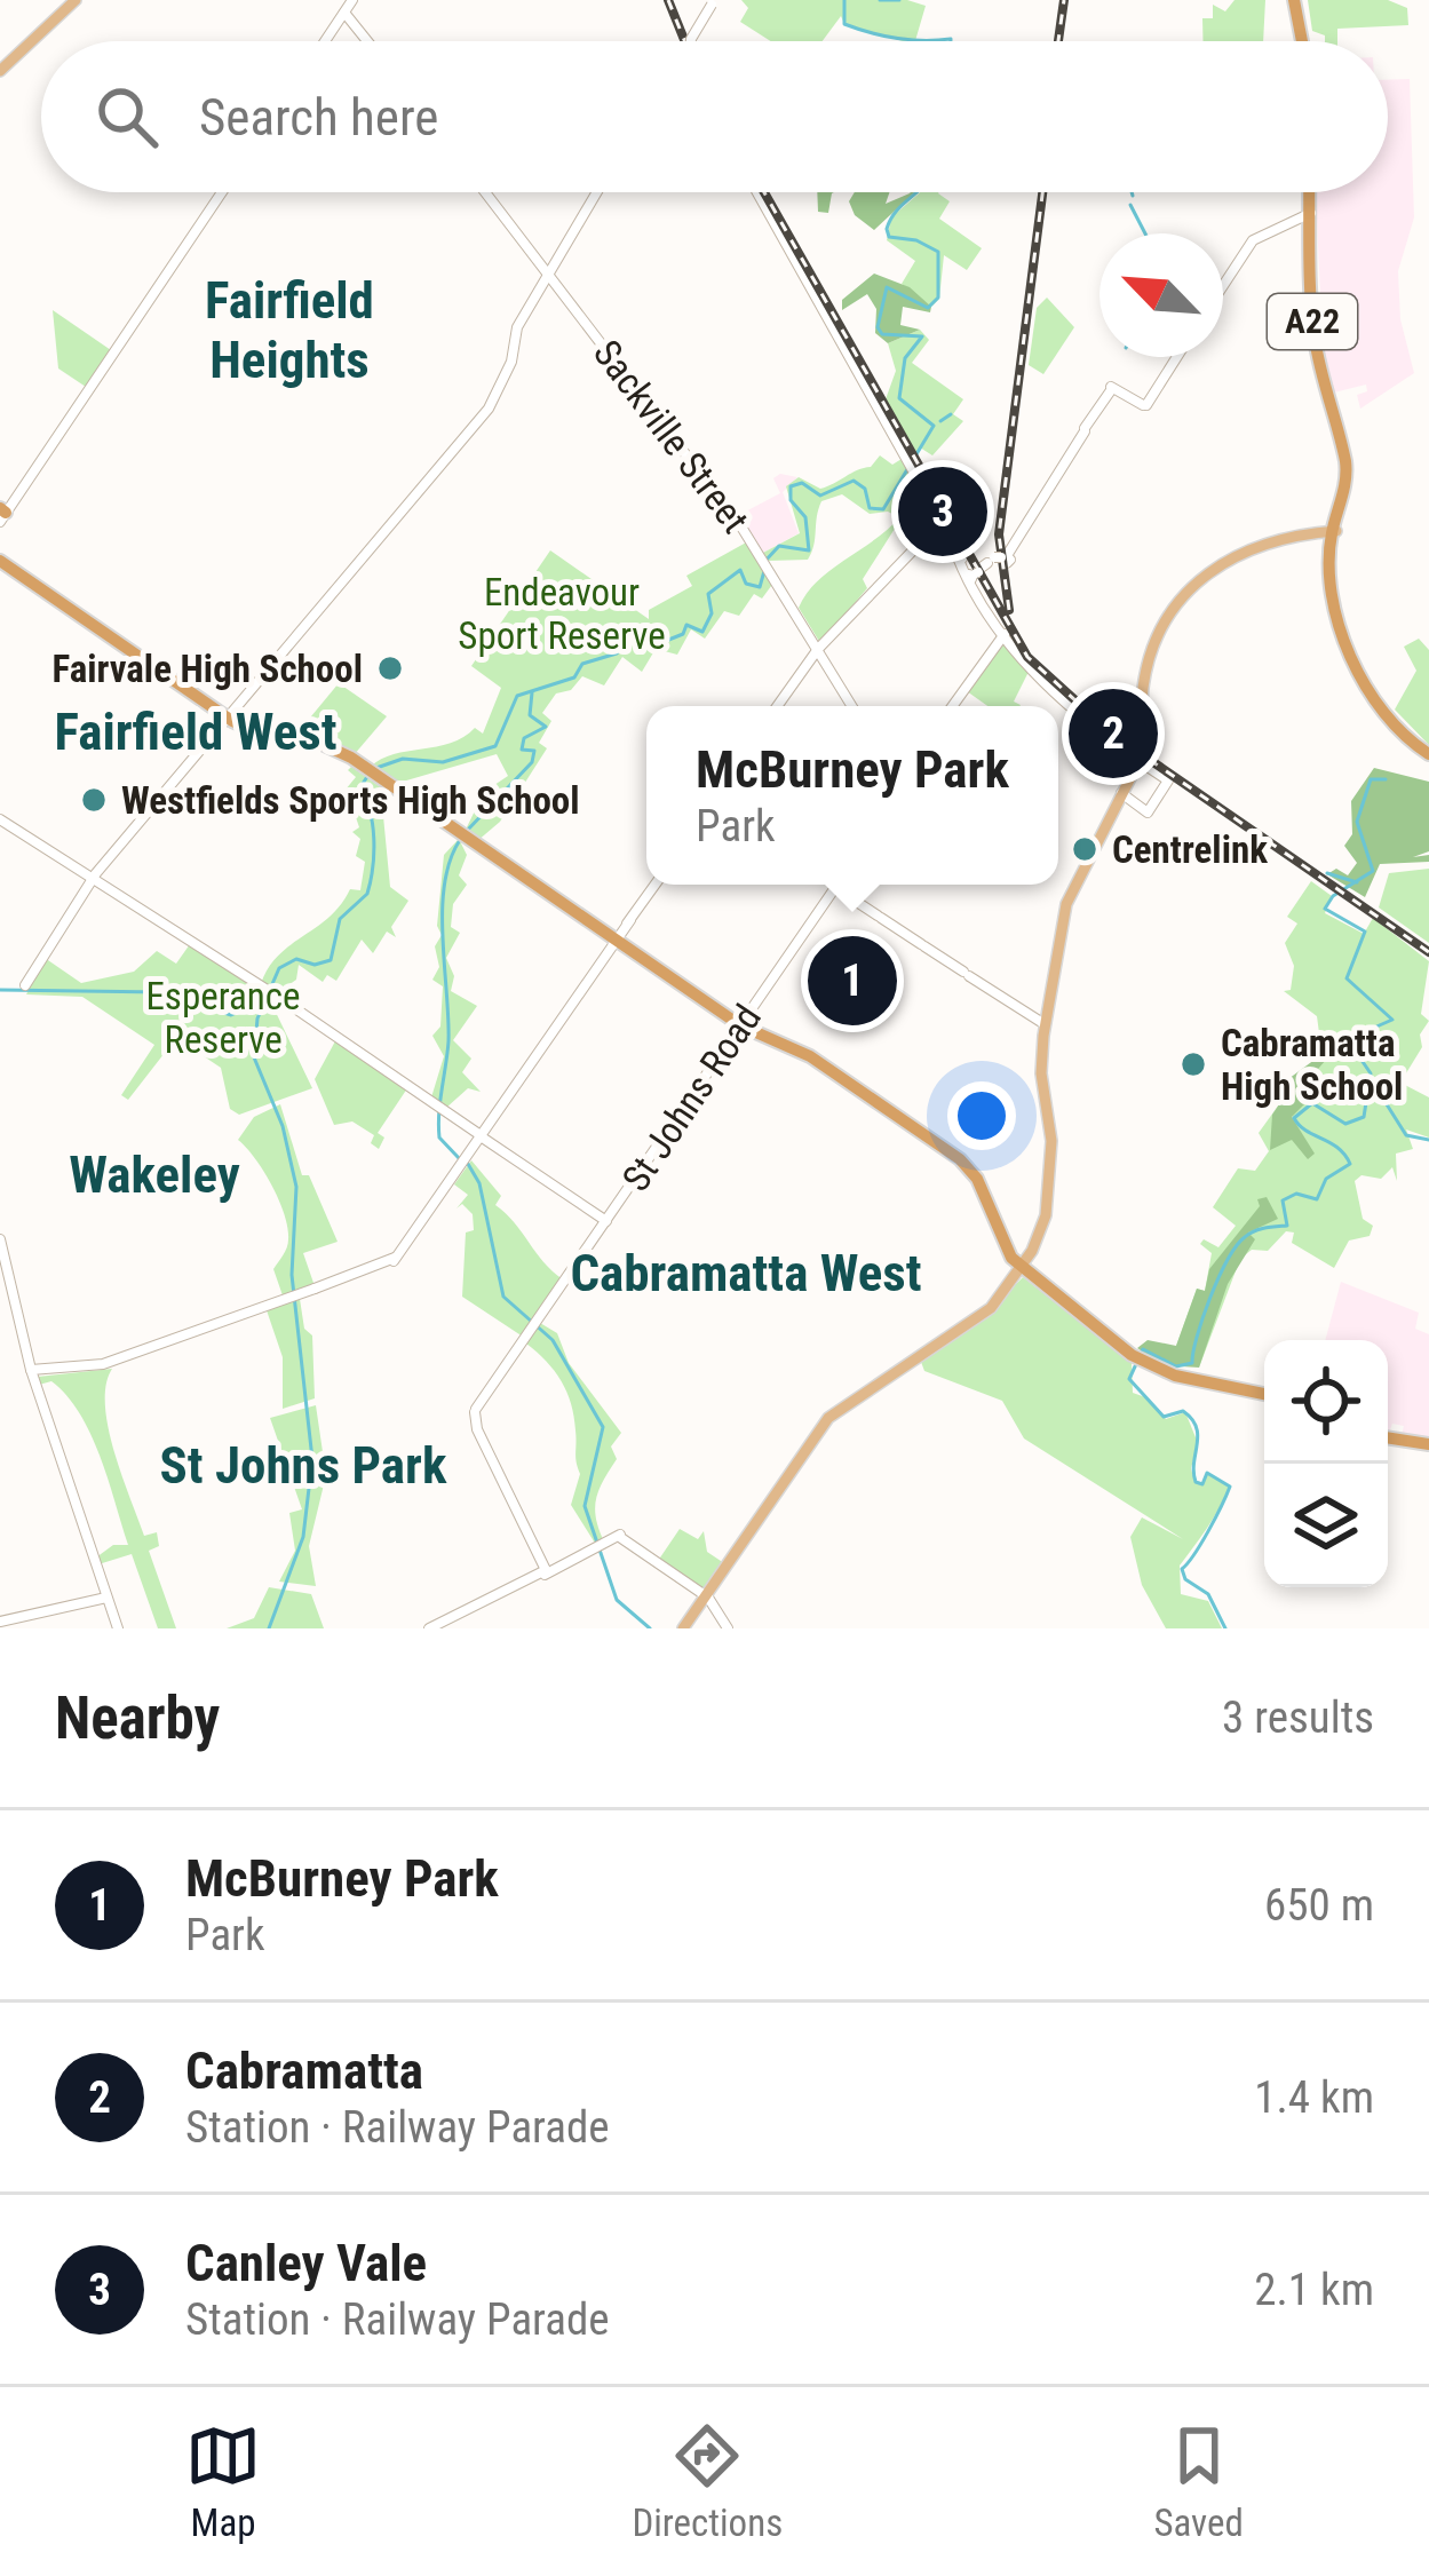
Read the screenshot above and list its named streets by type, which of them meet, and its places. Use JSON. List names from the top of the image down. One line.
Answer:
{"streets":{"highway":["A22"],"main road":["Sackville Street","St Johns Road"]},"districts":["Fairfield Heights","Fairfield West","Wakeley","Cabramatta West","St Johns Park"],"parks":["Endeavour Sport Reserve","Esperance Reserve"],"places":["Fairvale High School","Westfields Sports High School","Centrelink","Cabramatta High School"],"north":"top left","page":{"search":"Search here","pins":["3","2","1"],"popup":["McBurney Park","Park"],"heading":["Nearby","3 results"],"list":[{"mark":"1","name":"McBurney Park","note":"Park","value":"650 m"},{"mark":"2","name":"Cabramatta","note":"Station · Railway Parade","value":"1.4 km"},{"mark":"3","name":"Canley Vale","note":"Station · Railway Parade","value":"2.1 km"}],"nav":["Map","Directions","Saved"]}}
